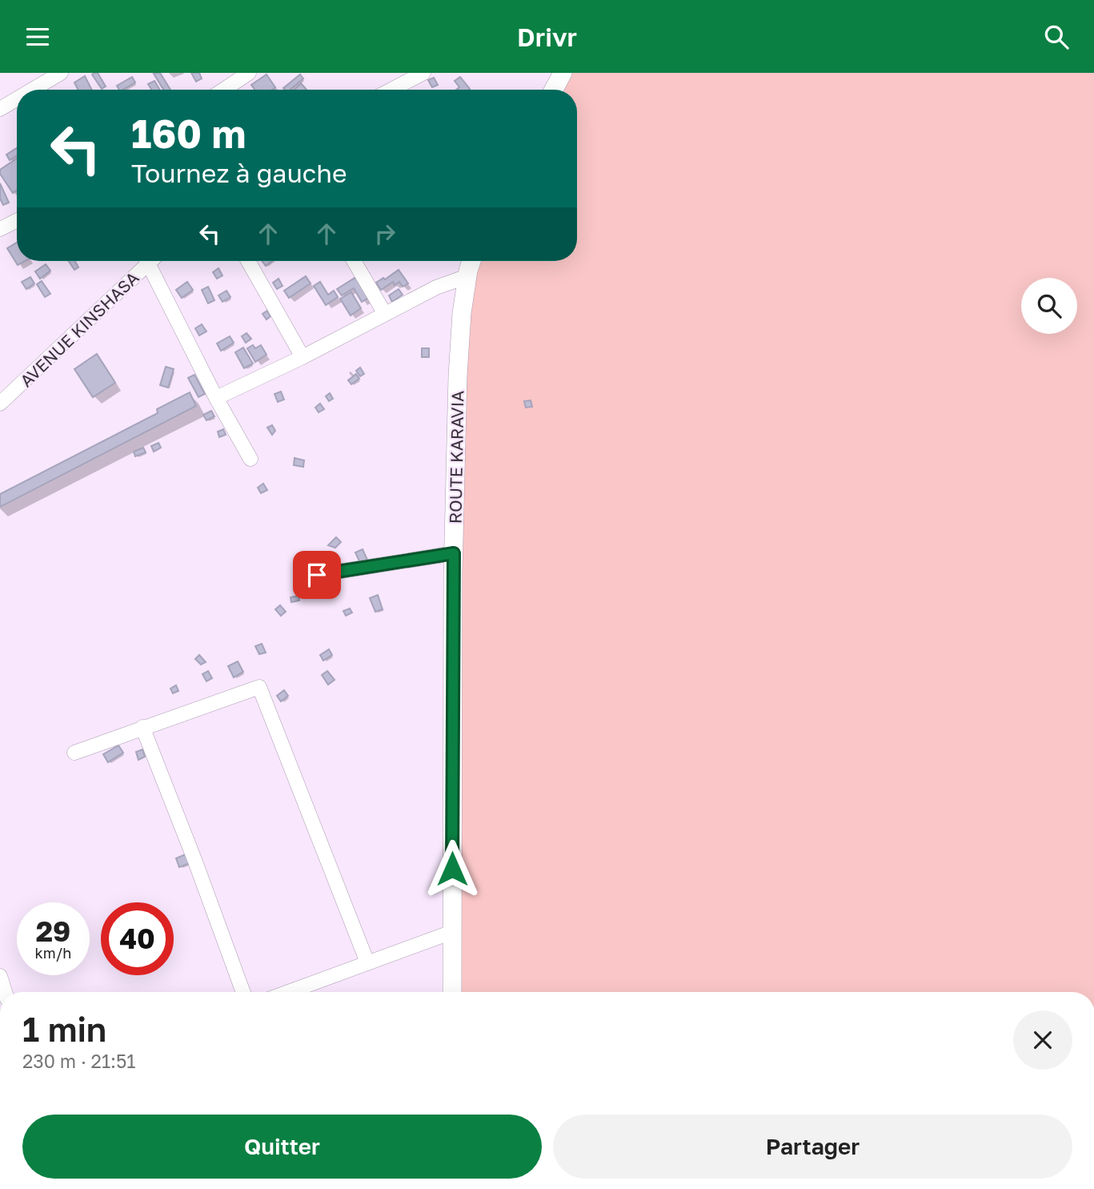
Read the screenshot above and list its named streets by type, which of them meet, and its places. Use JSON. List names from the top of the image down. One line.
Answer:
{"streets":{"street":["AVENUE KINSHASA","ROUTE KARAVIA"]},"page":{"header":"Drivr","turn":["160 m","Tournez à gauche"],"speed":"29 km/h","limit":"40","heading":["1 min","230 m · 21:51"],"buttons":["Quitter","Partager"]}}
